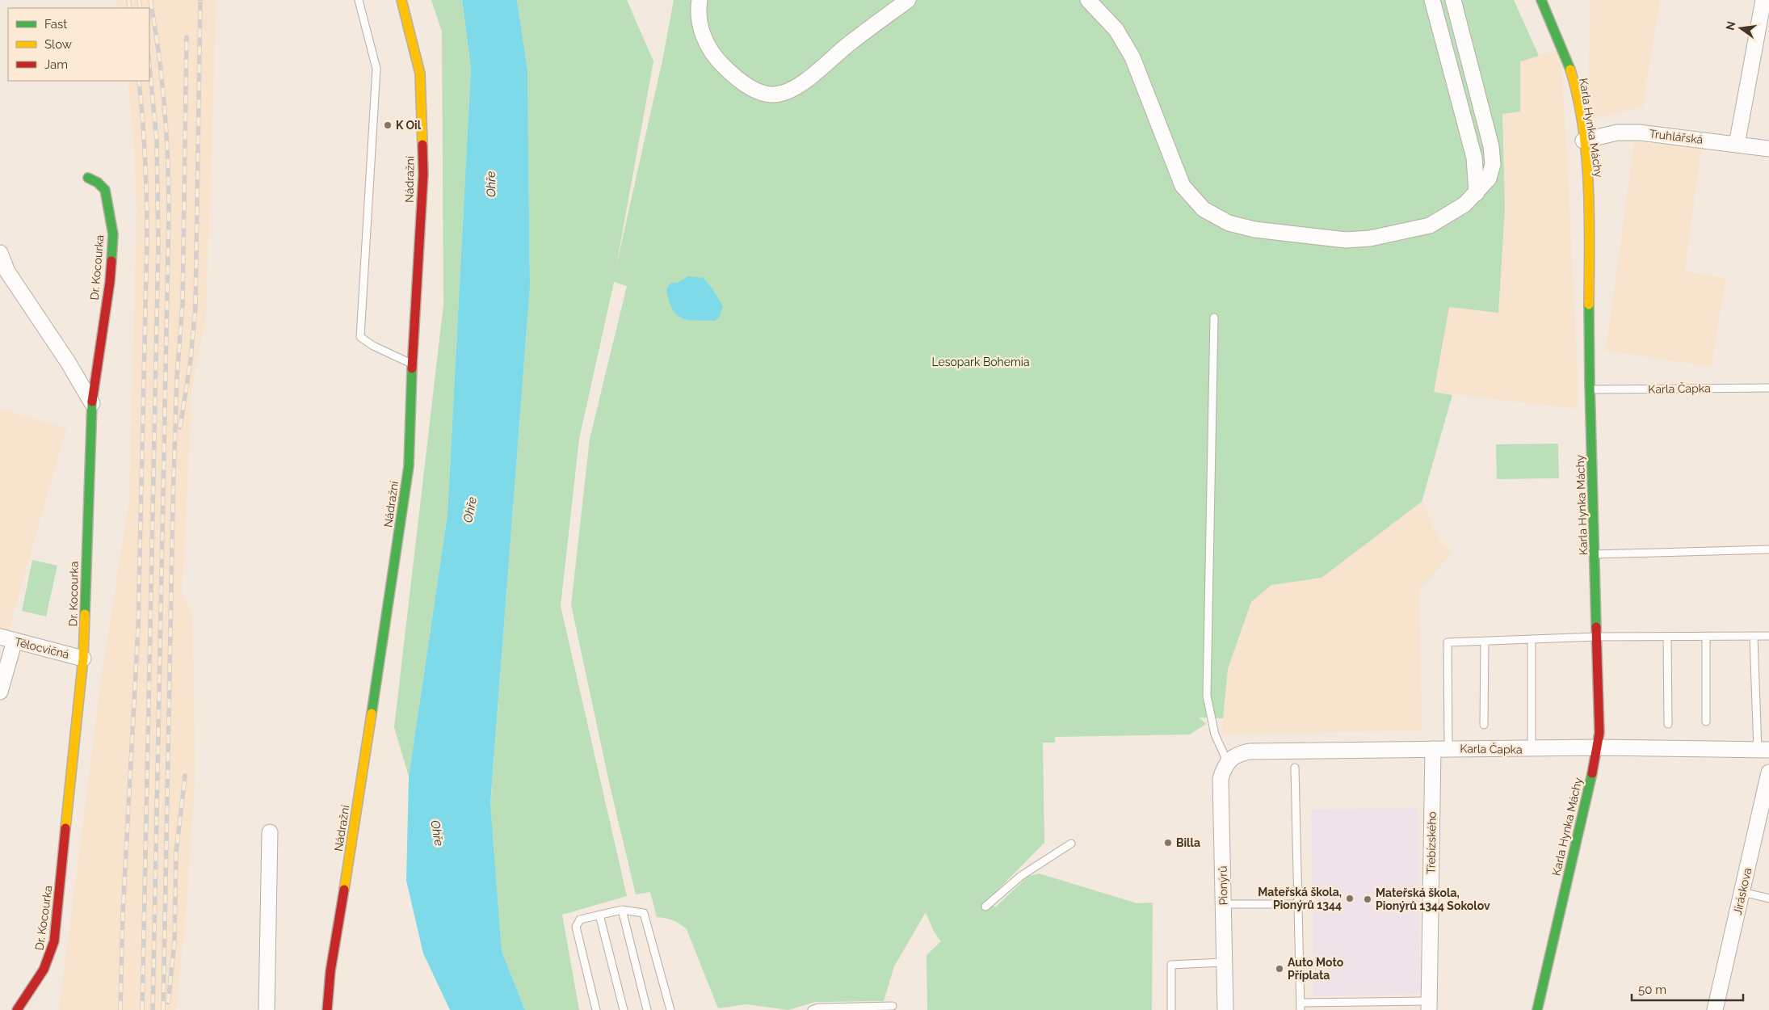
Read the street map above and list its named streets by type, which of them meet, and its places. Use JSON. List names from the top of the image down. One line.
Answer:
{"streets":{"street":["Karla Hynka Máchy","Truhlářská","Nádražní","Dr. Kocourka","Karla Čapka","Tělocvičná","Třebízského","Pionýrů","Jiráskova"]},"crossings":[["Karla Hynka Máchy","Truhlářská"],["Karla Hynka Máchy","Karla Čapka"],["Dr. Kocourka","Tělocvičná"],["Karla Čapka","Třebízského"],["Karla Čapka","Pionýrů"]],"water":["Ohře"],"parks":["Lesopark Bohemia"],"places":["K Oil","Billa","Mateřská škola, Pionýrů 1344","Mateřská škola, Pionýrů 1344 Sokolov","Auto Moto Příplata"],"legend":["Fast","Slow","Jam"],"scale_bar":"50 m","north":"left"}
